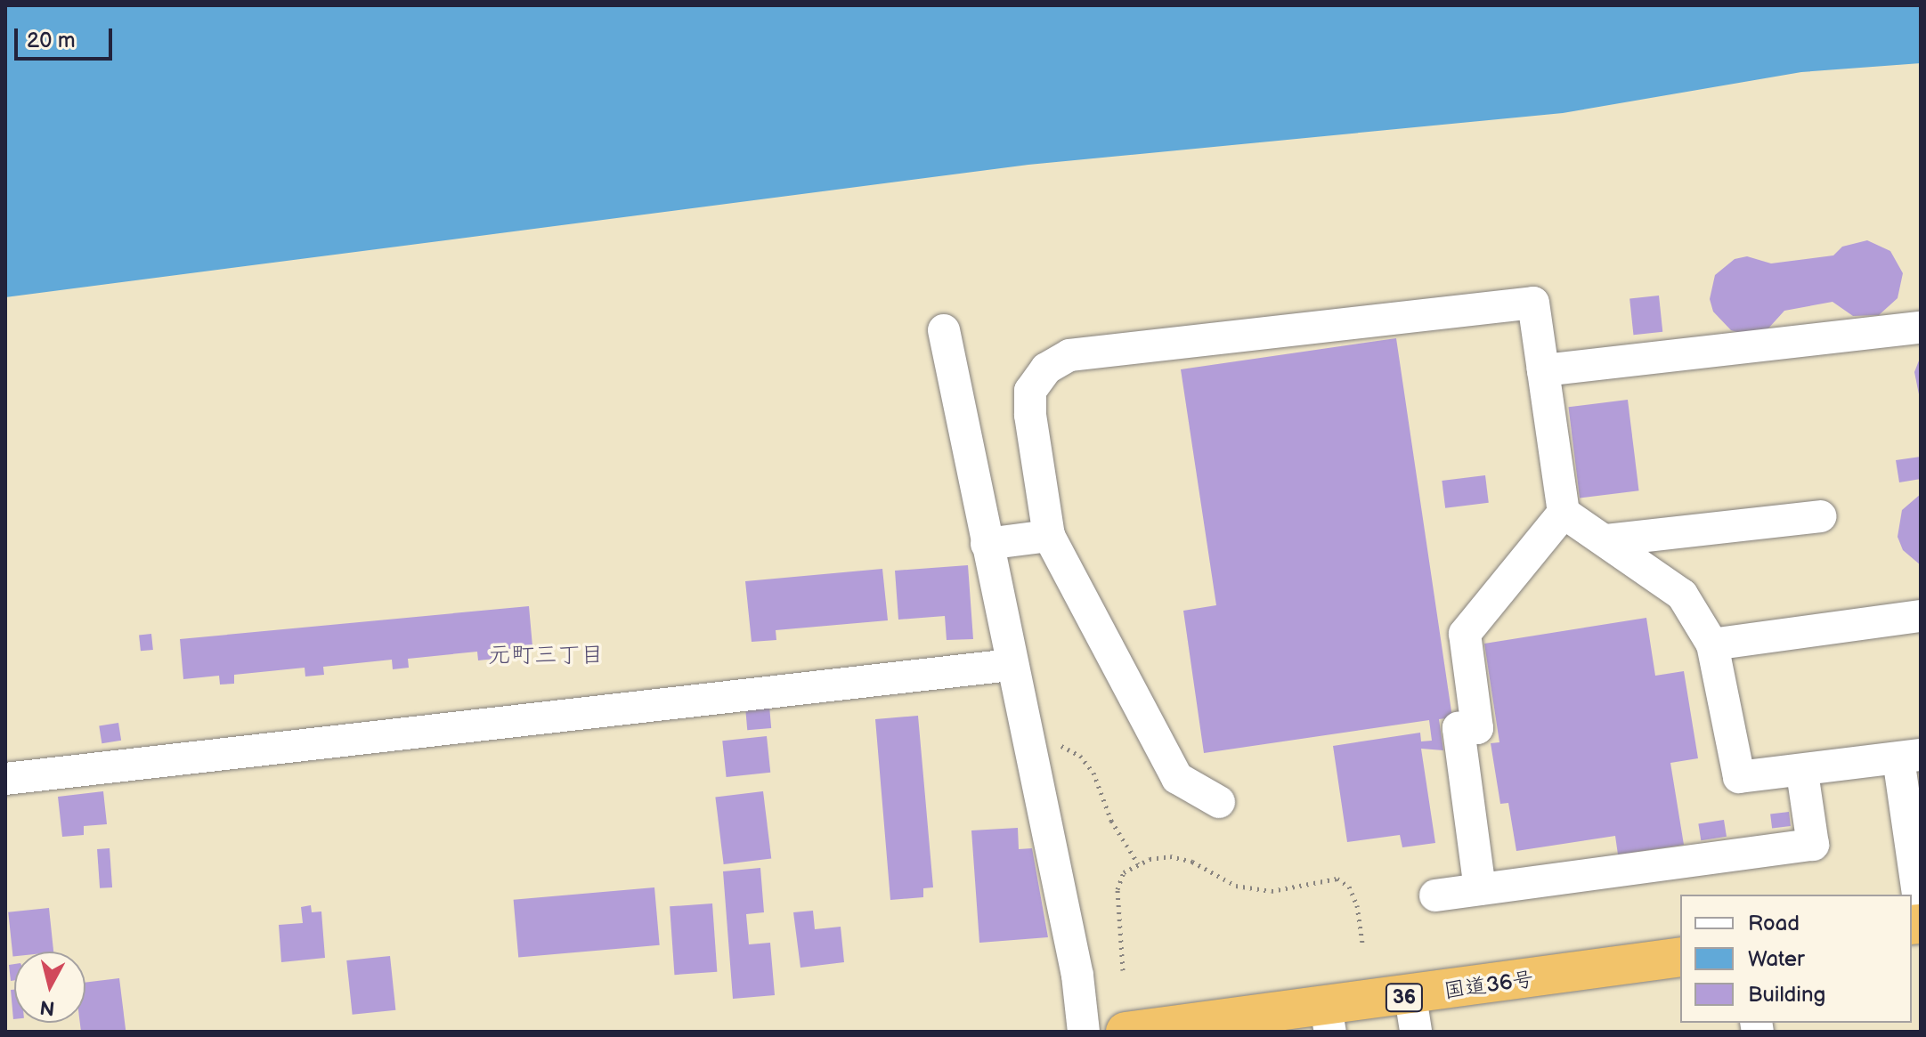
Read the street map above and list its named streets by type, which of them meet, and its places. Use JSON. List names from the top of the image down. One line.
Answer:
{"streets":{"highway":["国道36号","36"]},"districts":["元町三丁目"],"legend":["Road","Water","Building"],"scale_bar":"20 m","north":"bottom"}
